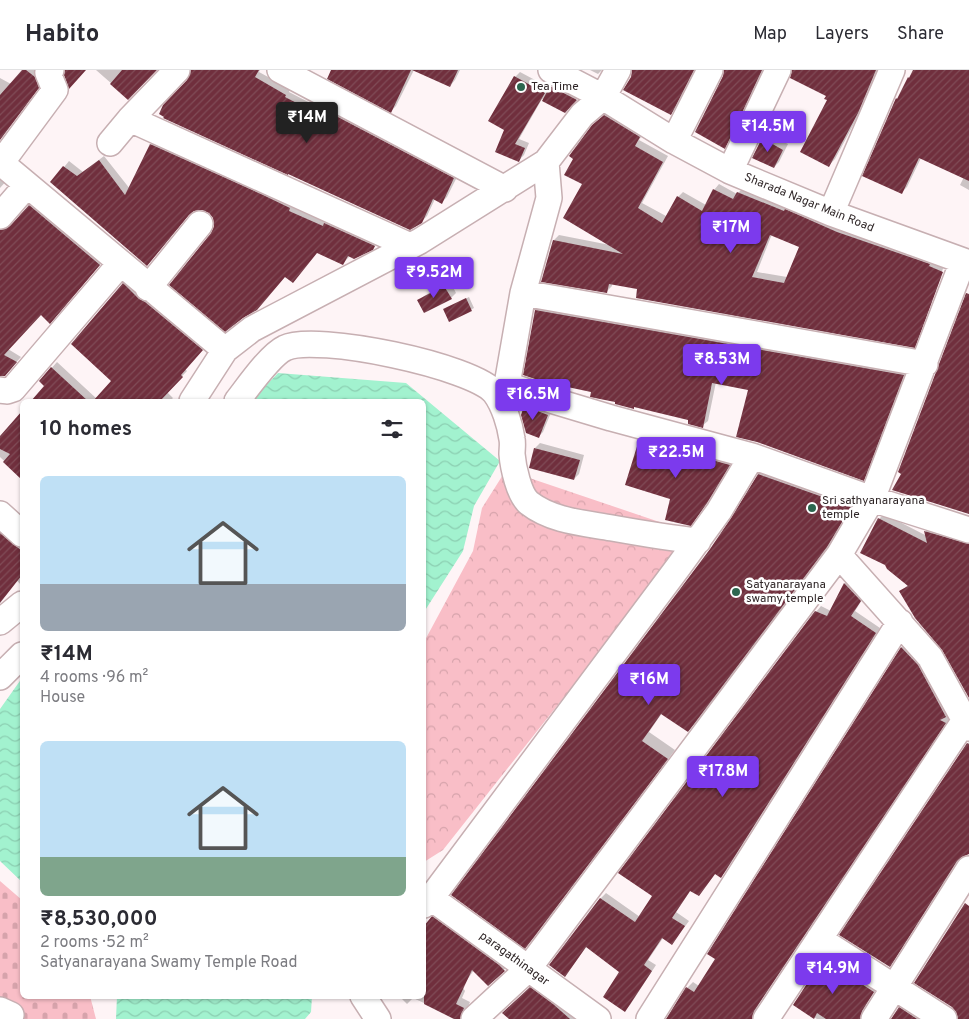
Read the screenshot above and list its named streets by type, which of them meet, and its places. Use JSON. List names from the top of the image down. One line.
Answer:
{"streets":{"street":["Sharada Nagar Main Road","paragathinagar"]},"places":["Tea Time","Sri sathyanarayana temple","Satyanarayana swamy temple"],"page":{"header":"Habito","nav":["Map","Layers","Share"],"price":["₹14M","₹14.5M","₹17M","₹9.52M","₹8.53M","₹16.5M","₹22.5M","₹16M","₹17.8M","₹14.9M"],"heading":"10 homes","list":[{"name":"₹14M","note":"4 rooms · 96 m² · House"},{"name":"₹8,530,000","note":"2 rooms · 52 m² · Satyanarayana Swamy Temple Road"}]}}
